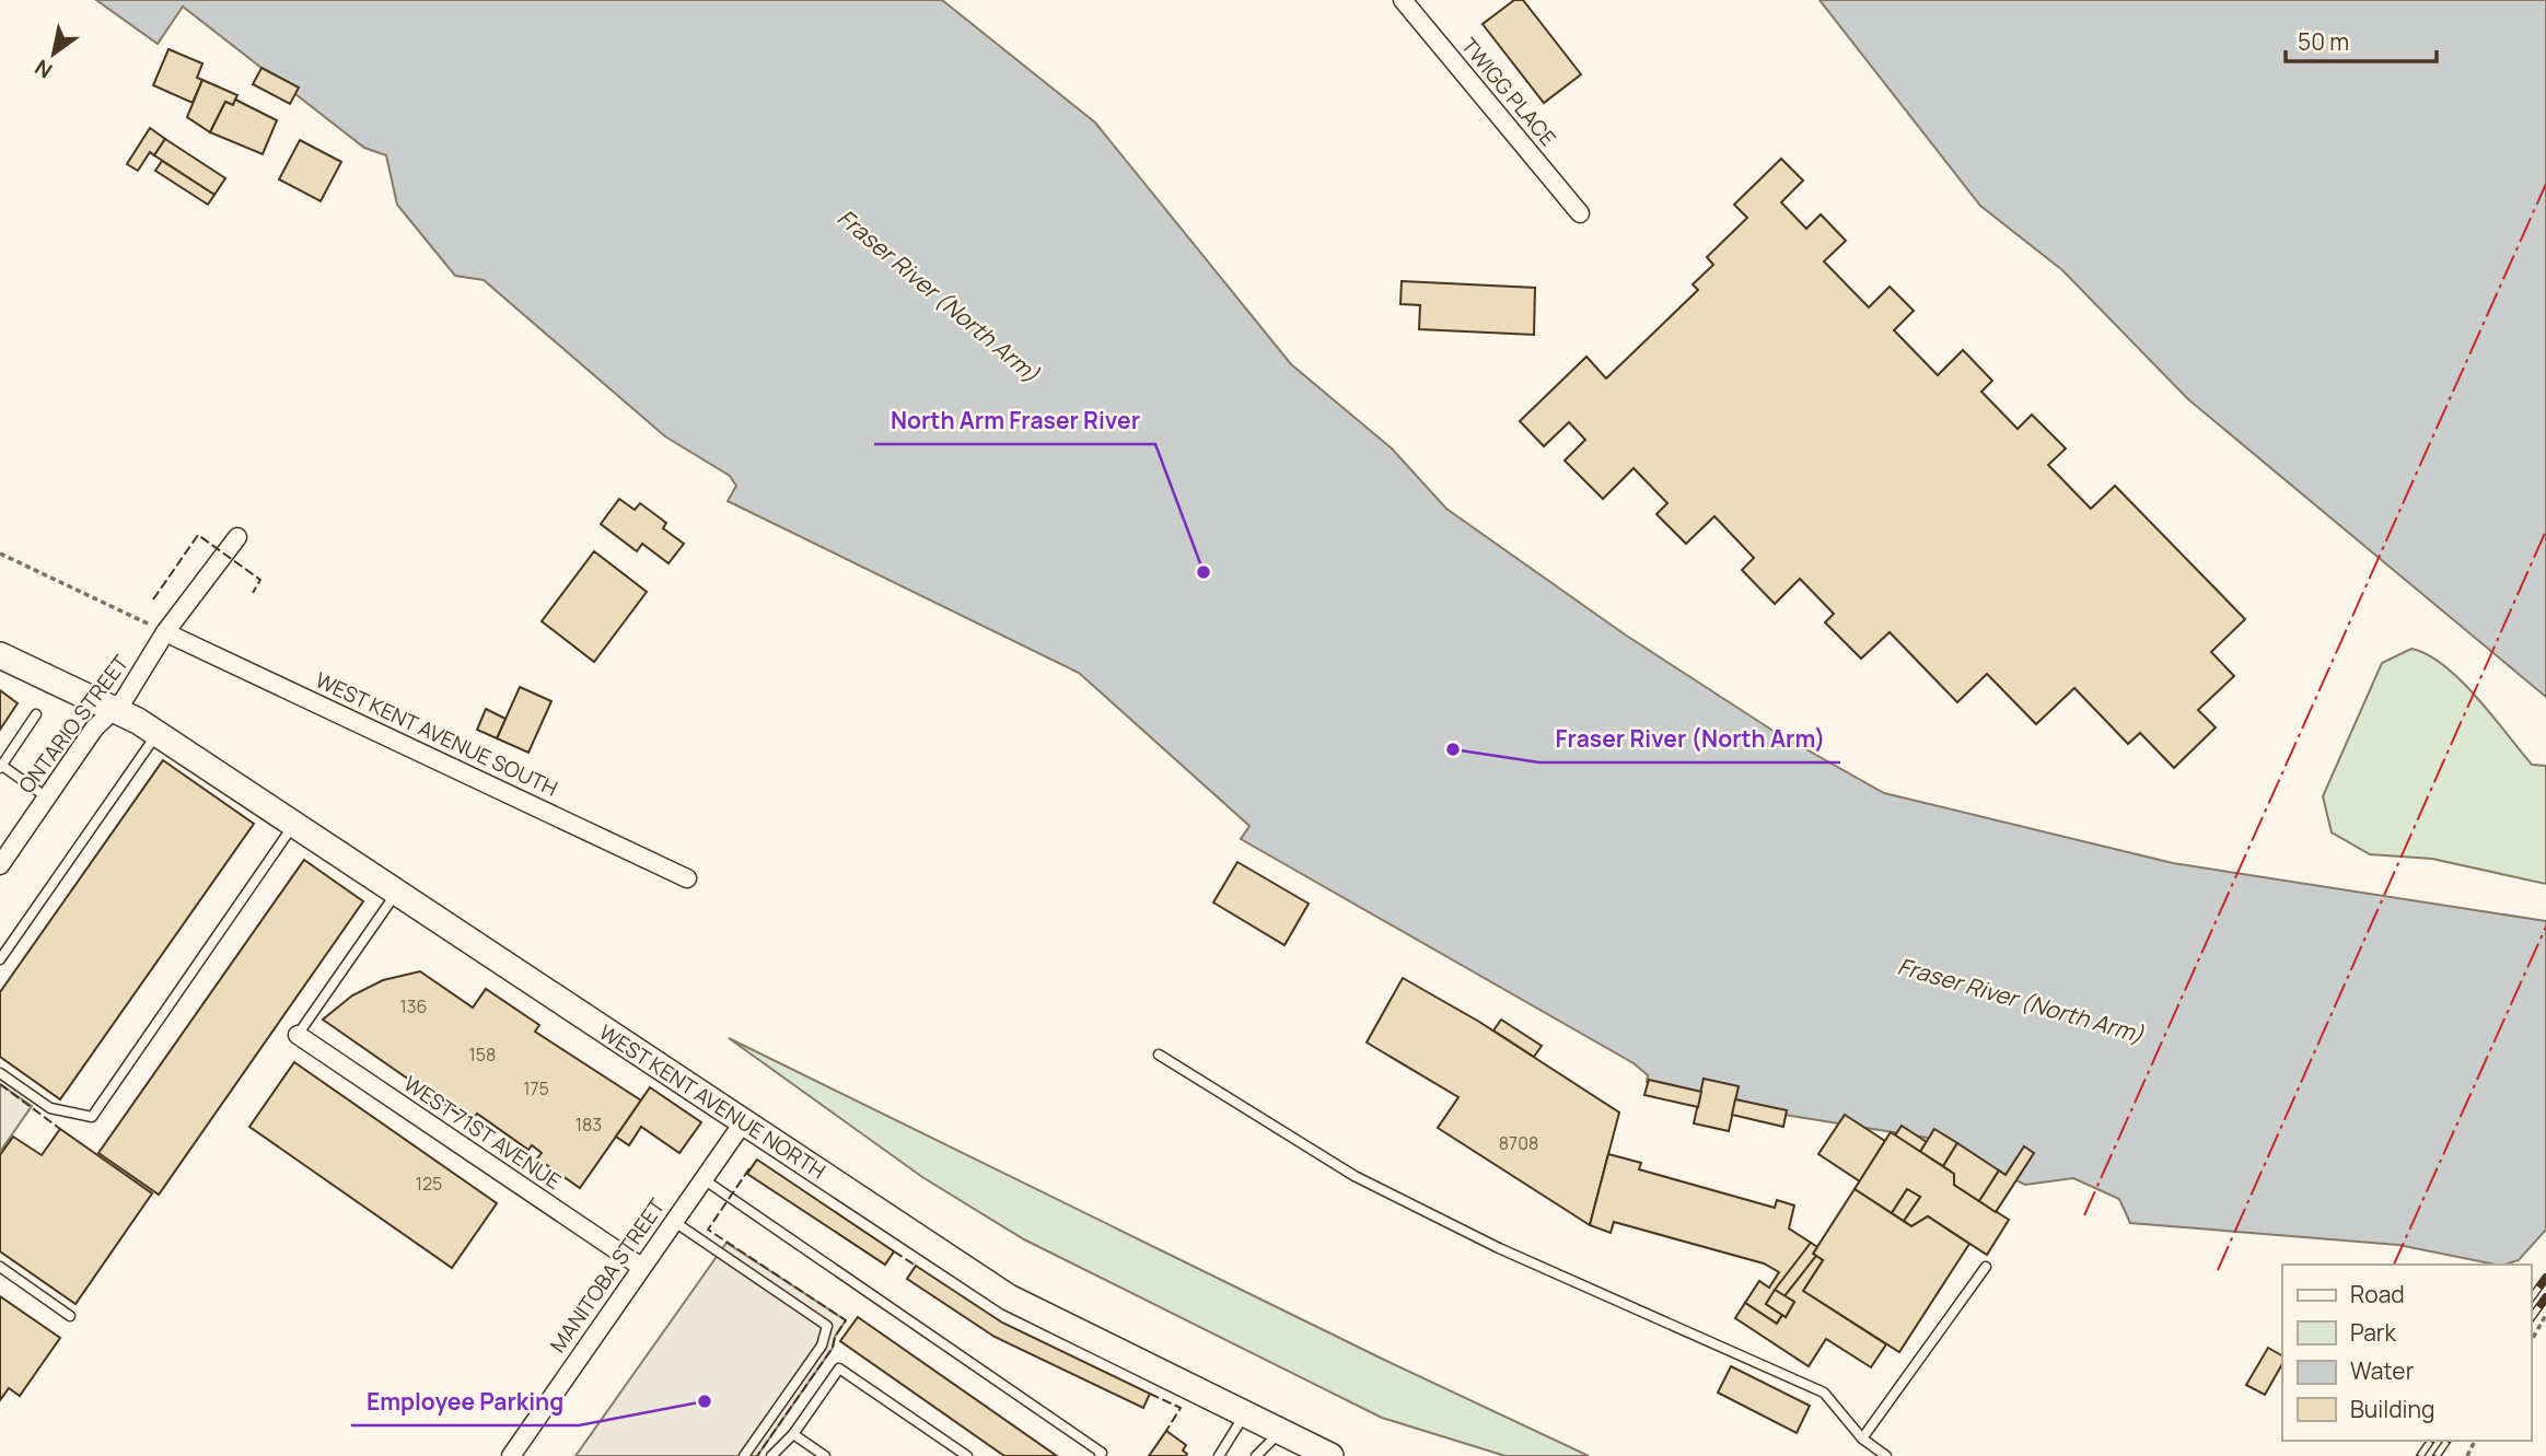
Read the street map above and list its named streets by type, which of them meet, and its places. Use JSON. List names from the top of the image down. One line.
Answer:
{"streets":{"street":["TWIGG PLACE","ONTARIO STREET","WEST KENT AVENUE SOUTH","WEST KENT AVENUE NORTH","WEST 71ST AVENUE","MANITOBA STREET"]},"crossings":[["ONTARIO STREET","WEST KENT AVENUE SOUTH"],["ONTARIO STREET","WEST KENT AVENUE NORTH"],["WEST KENT AVENUE NORTH","MANITOBA STREET"],["WEST 71ST AVENUE","MANITOBA STREET"]],"water":["Fraser River (North Arm)"],"places":["North Arm Fraser River","Fraser River (North Arm)","Employee Parking"],"house_numbers":["136","158","175","183","8708","125"],"legend":["Road","Park","Water","Building"],"scale_bar":"50 m","north":"bottom left"}
